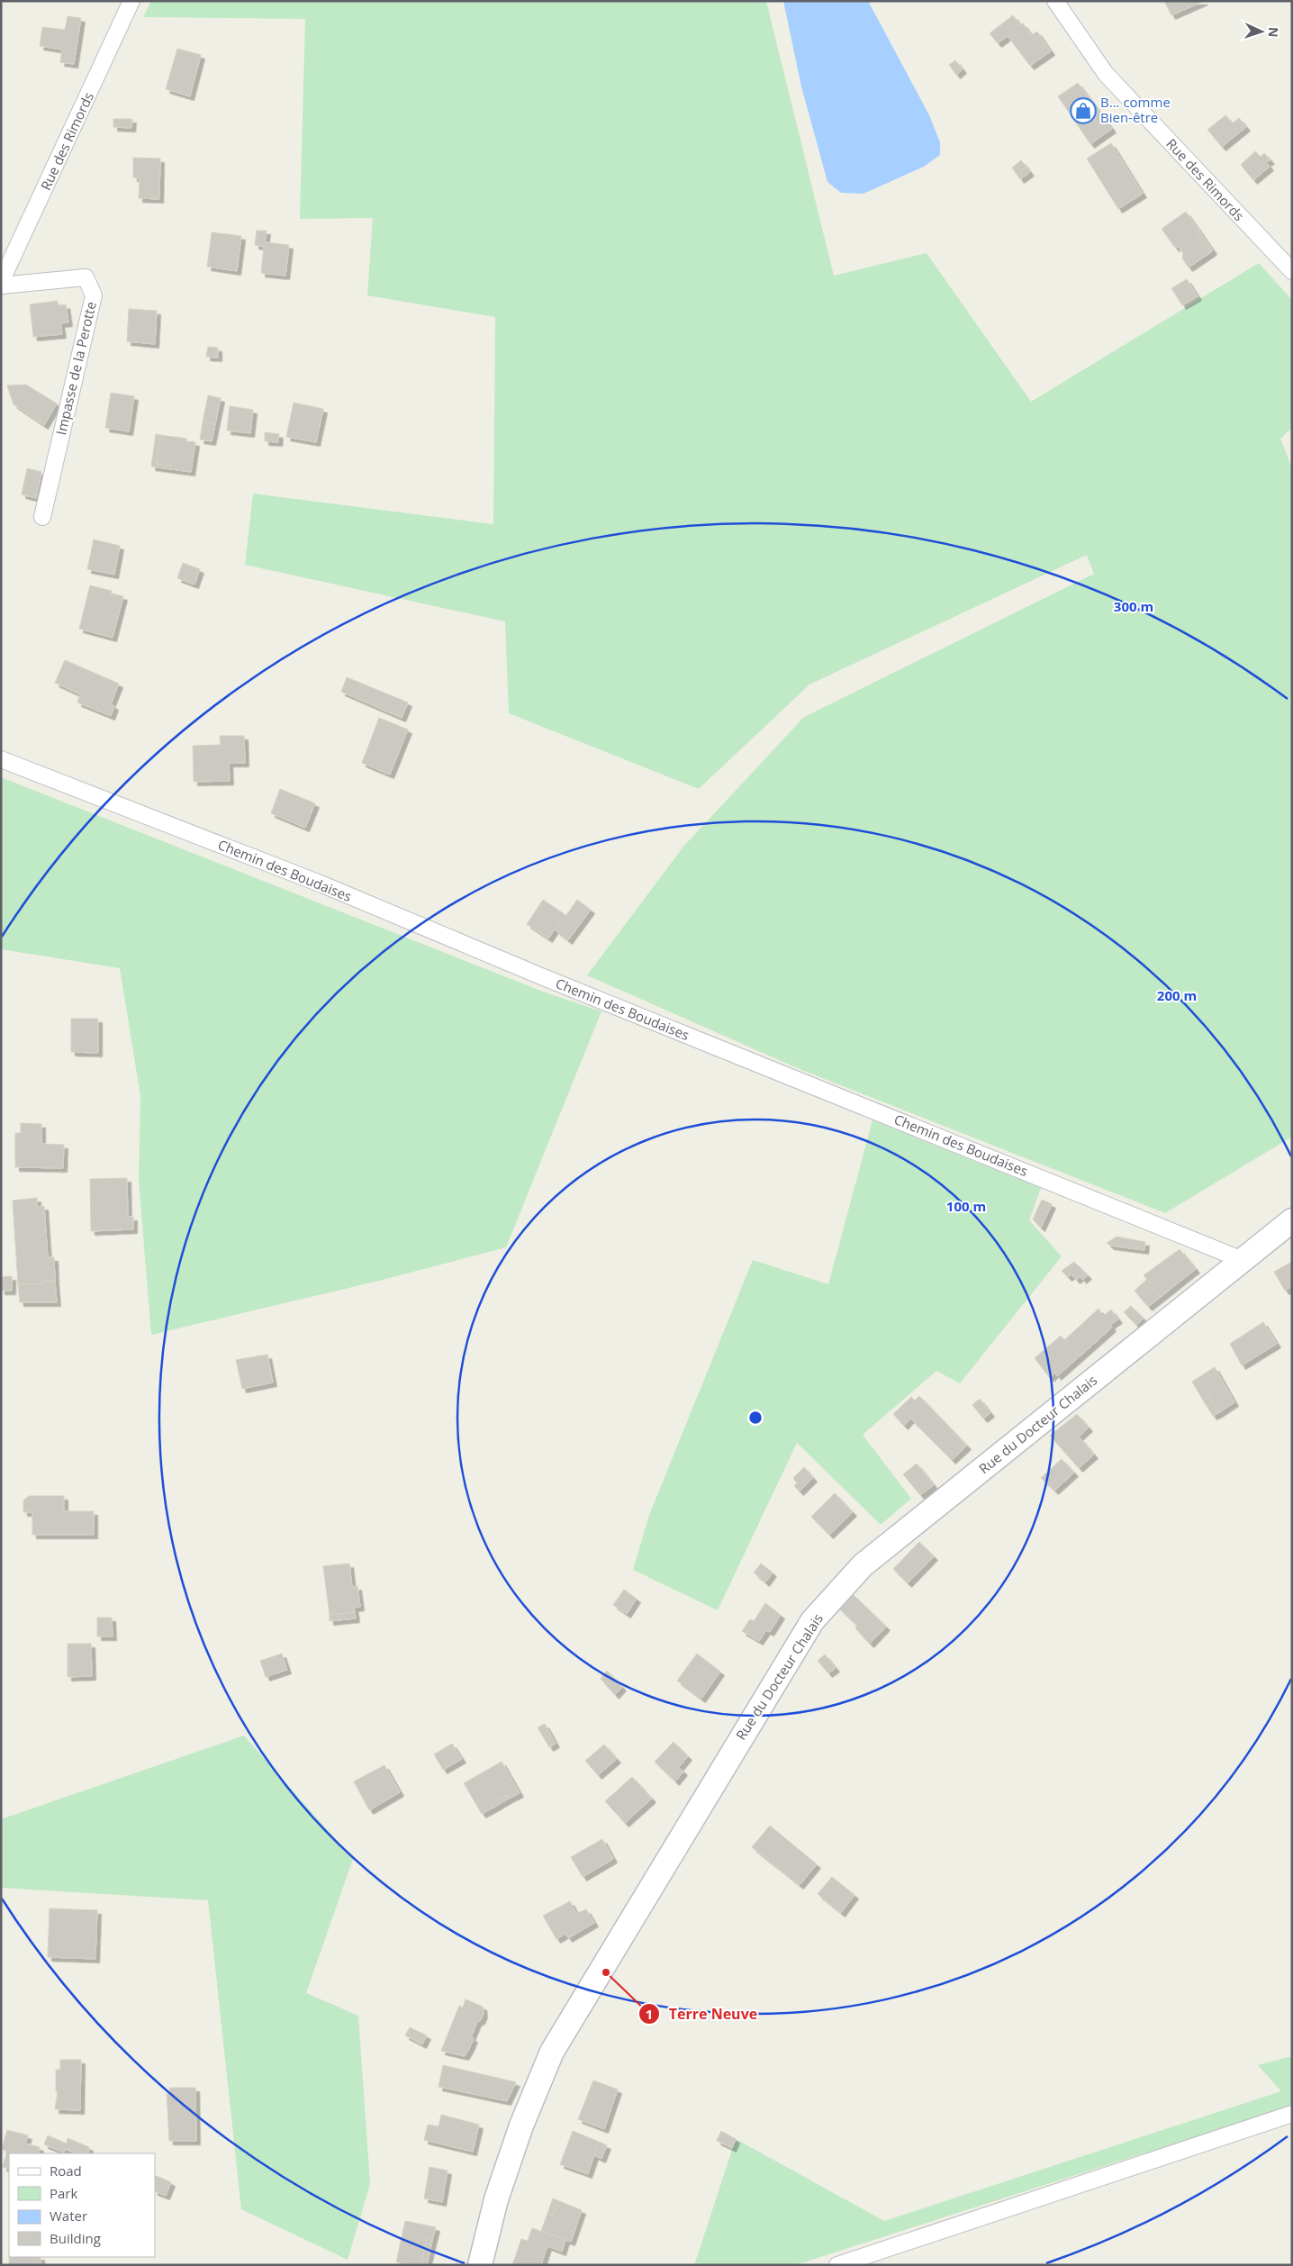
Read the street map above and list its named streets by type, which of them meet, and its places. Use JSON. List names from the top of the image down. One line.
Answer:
{"streets":{"main road":["Rue du Docteur Chalais"],"street":["Rue des Rimords","Impasse de la Perotte","Chemin des Boudaises"]},"crossings":[["Rue des Rimords","Impasse de la Perotte"],["Chemin des Boudaises","Rue du Docteur Chalais"]],"places":{"shop":["B... comme Bien-être"],"other":["Terre Neuve"]},"legend":["Road","Park","Water","Building"],"north":"right","rings":["300 m","200 m","100 m"]}
